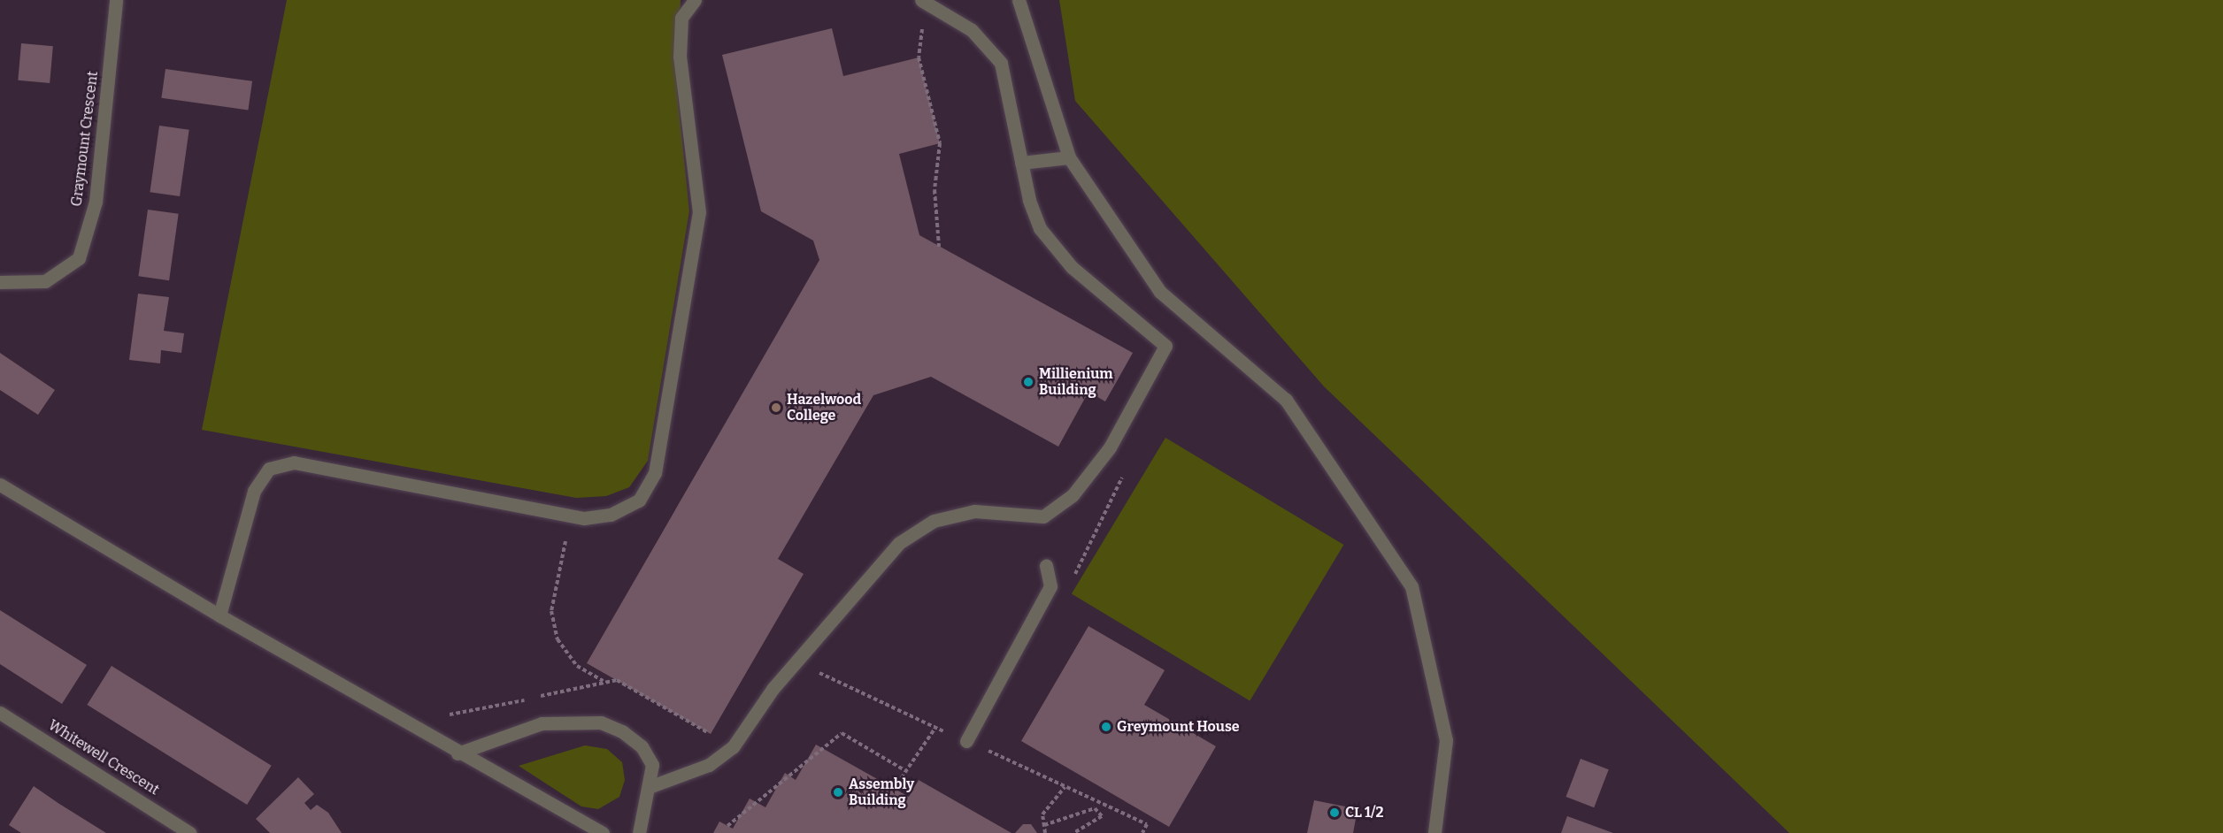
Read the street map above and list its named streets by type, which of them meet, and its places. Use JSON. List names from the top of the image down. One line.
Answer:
{"streets":{"street":["Graymount Crescent","Whitewell Crescent"]},"places":["Millienium Building","Hazelwood College","Greymount House","Assembly Building","CL 1/2"]}
